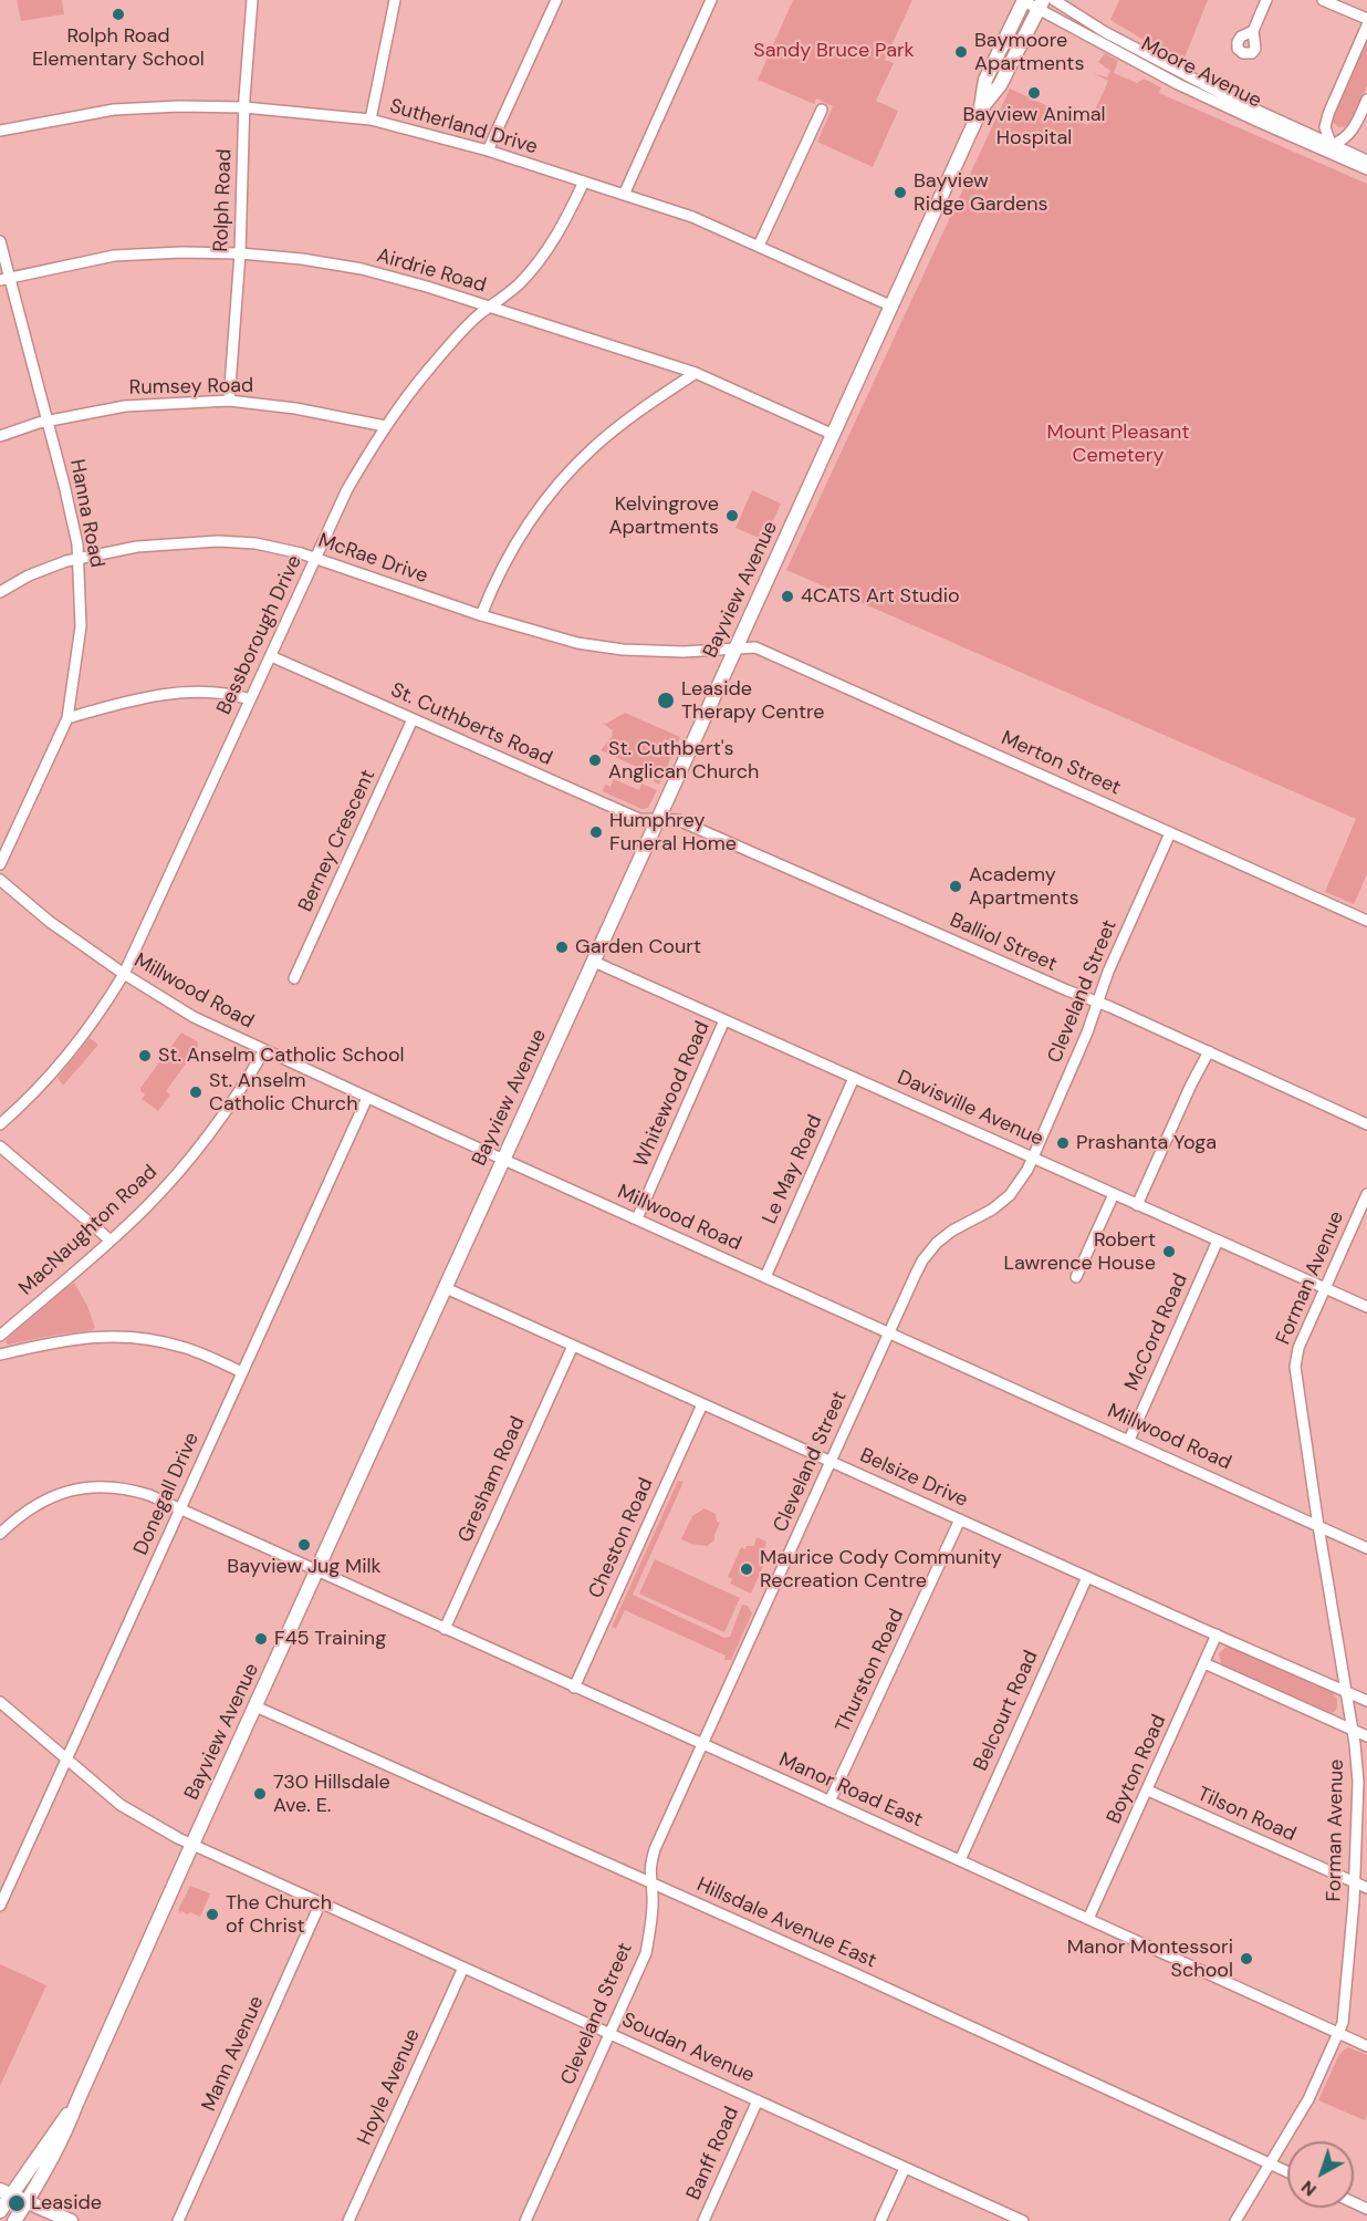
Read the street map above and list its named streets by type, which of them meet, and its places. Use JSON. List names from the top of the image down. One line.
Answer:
{"streets":{"main road":["Bayview Avenue"],"street":["Moore Avenue","Sutherland Drive","Rolph Road","Airdrie Road","Rumsey Road","Hanna Road","McRae Drive","Bessborough Drive","St. Cuthberts Road","Merton Street","Berney Crescent","Balliol Street","Millwood Road","Cleveland Street","Whitewood Road","Davisville Avenue","Le May Road","MacNaughton Road","Forman Avenue","McCord Road","Belsize Drive","Gresham Road","Donegall Drive","Cheston Road","Thurston Road","Belcourt Road","Boyton Road","Manor Road East","Tilson Road","Hillsdale Avenue East","Soudan Avenue","Mann Avenue","Hoyle Avenue","Banff Road"]},"crossings":[["Moore Avenue","Bayview Avenue"],["Sutherland Drive","Rolph Road"],["Sutherland Drive","Bayview Avenue"],["Sutherland Drive","Bessborough Drive"],["Rolph Road","Airdrie Road"],["Rolph Road","Rumsey Road"],["Airdrie Road","Hanna Road"],["Airdrie Road","Bayview Avenue"],["Airdrie Road","Bessborough Drive"],["Rumsey Road","Hanna Road"],["Rumsey Road","Bessborough Drive"],["Hanna Road","McRae Drive"],["McRae Drive","Bayview Avenue"],["McRae Drive","Bessborough Drive"],["McRae Drive","Merton Street"],["Bayview Avenue","St. Cuthberts Road"],["Bayview Avenue","Merton Street"],["Bayview Avenue","Balliol Street"],["Bayview Avenue","Millwood Road"],["Bayview Avenue","Davisville Avenue"],["Bayview Avenue","Belsize Drive"],["Bayview Avenue","Manor Road East"],["Bayview Avenue","Hillsdale Avenue East"],["Bayview Avenue","Soudan Avenue"],["Bessborough Drive","St. Cuthberts Road"],["Bessborough Drive","Millwood Road"],["St. Cuthberts Road","Berney Crescent"],["St. Cuthberts Road","Balliol Street"],["Merton Street","Cleveland Street"],["Balliol Street","Cleveland Street"],["Millwood Road","Cleveland Street"],["Millwood Road","Whitewood Road"],["Millwood Road","Le May Road"],["Millwood Road","MacNaughton Road"],["Millwood Road","Forman Avenue"],["Millwood Road","McCord Road"],["Millwood Road","Donegall Drive"],["Cleveland Street","Davisville Avenue"],["Cleveland Street","Belsize Drive"],["Cleveland Street","Manor Road East"],["Cleveland Street","Hillsdale Avenue East"],["Cleveland Street","Soudan Avenue"],["Whitewood Road","Davisville Avenue"],["Davisville Avenue","Le May Road"],["Davisville Avenue","Forman Avenue"],["Davisville Avenue","McCord Road"],["Forman Avenue","Belsize Drive"],["Forman Avenue","Manor Road East"],["Forman Avenue","Tilson Road"],["Forman Avenue","Hillsdale Avenue East"],["Belsize Drive","Gresham Road"],["Belsize Drive","Cheston Road"],["Belsize Drive","Thurston Road"],["Belsize Drive","Belcourt Road"],["Belsize Drive","Boyton Road"],["Gresham Road","Manor Road East"],["Donegall Drive","Manor Road East"],["Donegall Drive","Soudan Avenue"],["Cheston Road","Manor Road East"],["Thurston Road","Manor Road East"],["Belcourt Road","Manor Road East"],["Boyton Road","Manor Road East"],["Boyton Road","Tilson Road"],["Soudan Avenue","Mann Avenue"],["Soudan Avenue","Hoyle Avenue"],["Soudan Avenue","Banff Road"]],"parks":["Sandy Bruce Park","Mount Pleasant Cemetery"],"places":["Rolph Road Elementary School","Baymoore Apartments","Bayview Animal Hospital","Bayview Ridge Gardens","Kelvingrove Apartments","4CATS Art Studio","Leaside Therapy Centre","St. Cuthbert's Anglican Church","Humphrey Funeral Home","Academy Apartments","Garden Court","St. Anselm Catholic School","St. Anselm Catholic Church","Prashanta Yoga","Robert Lawrence House","Bayview Jug Milk","Maurice Cody Community Recreation Centre","F45 Training","730 Hillsdale Ave. E.","The Church of Christ","Manor Montessori School","Leaside"],"north":"bottom left"}
